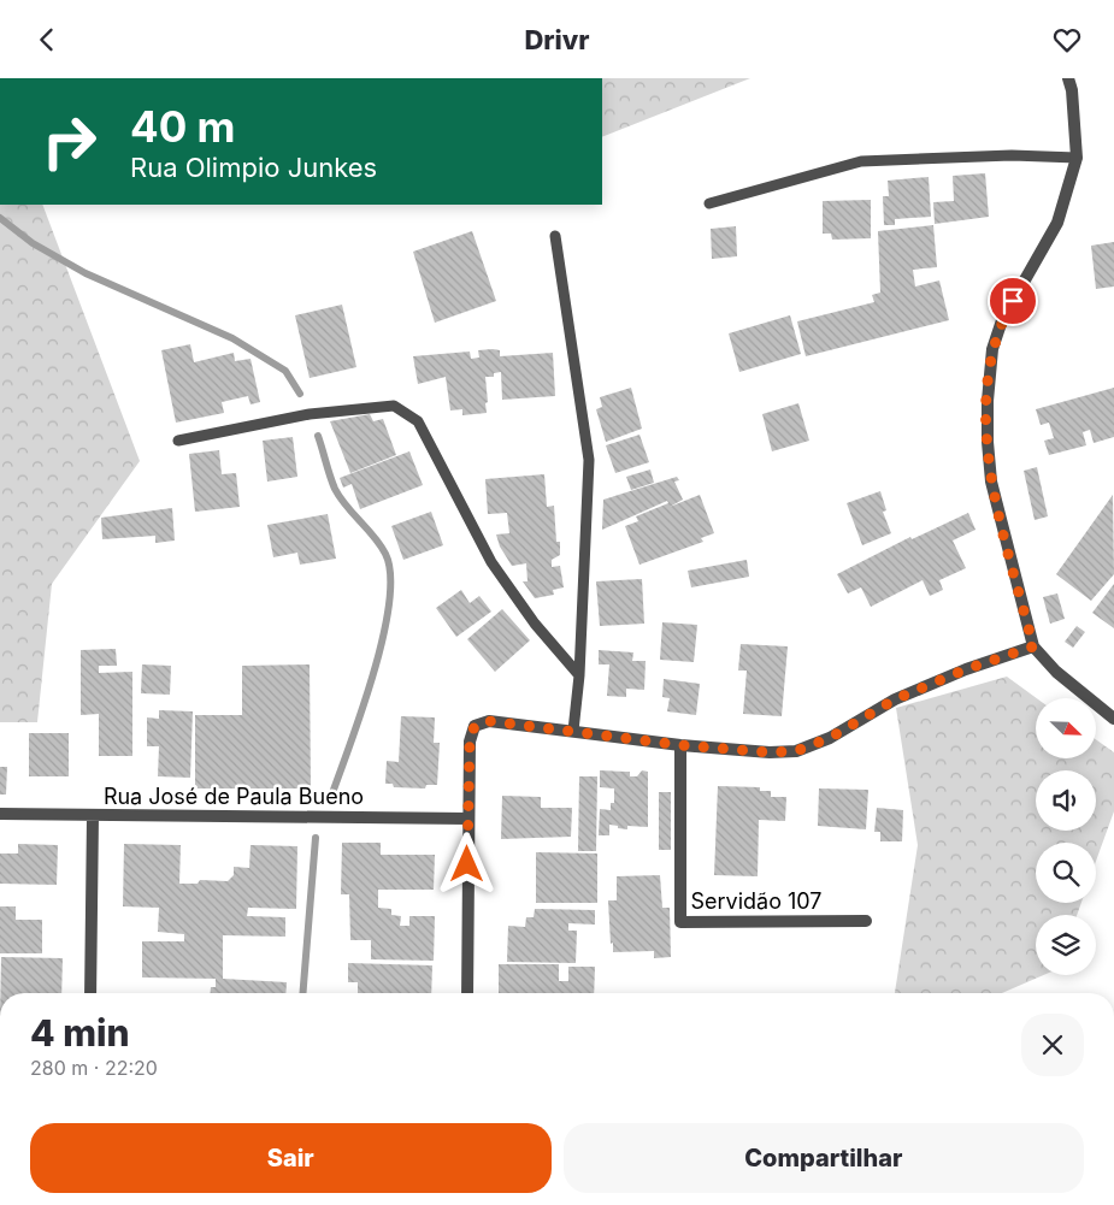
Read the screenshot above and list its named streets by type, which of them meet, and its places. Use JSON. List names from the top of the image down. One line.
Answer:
{"streets":{"street":["Rua José de Paula Bueno","Servidão 107"]},"north":"bottom right","page":{"header":"Drivr","turn":["40 m","Rua Olimpio Junkes"],"heading":["4 min","280 m · 22:20"],"buttons":["Sair","Compartilhar"]}}
